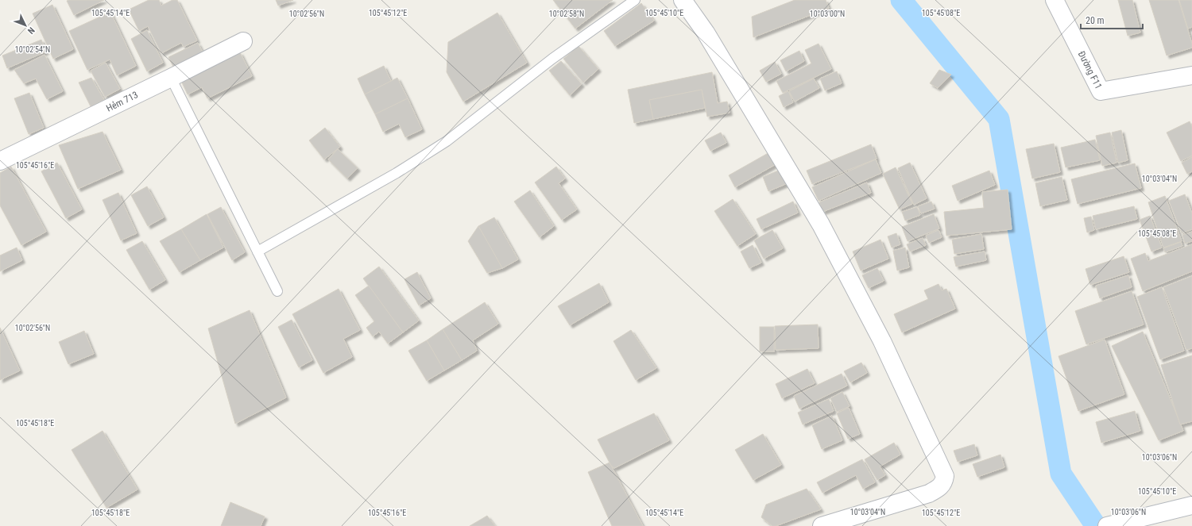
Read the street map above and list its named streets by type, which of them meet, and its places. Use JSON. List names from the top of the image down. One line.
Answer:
{"streets":{"street":["Đường F11","Hẻm 713"]},"scale_bar":"20 m","north":"bottom right","coordinates":["105°45'14\"E","105°45'12\"E","105°45'10\"E","105°45'08\"E","10°02'56\"N","10°02'58\"N","10°03'00\"N","10°02'54\"N","105°45'16\"E","10°03'04\"N","105°45'18\"E","10°03'06\"N"]}
